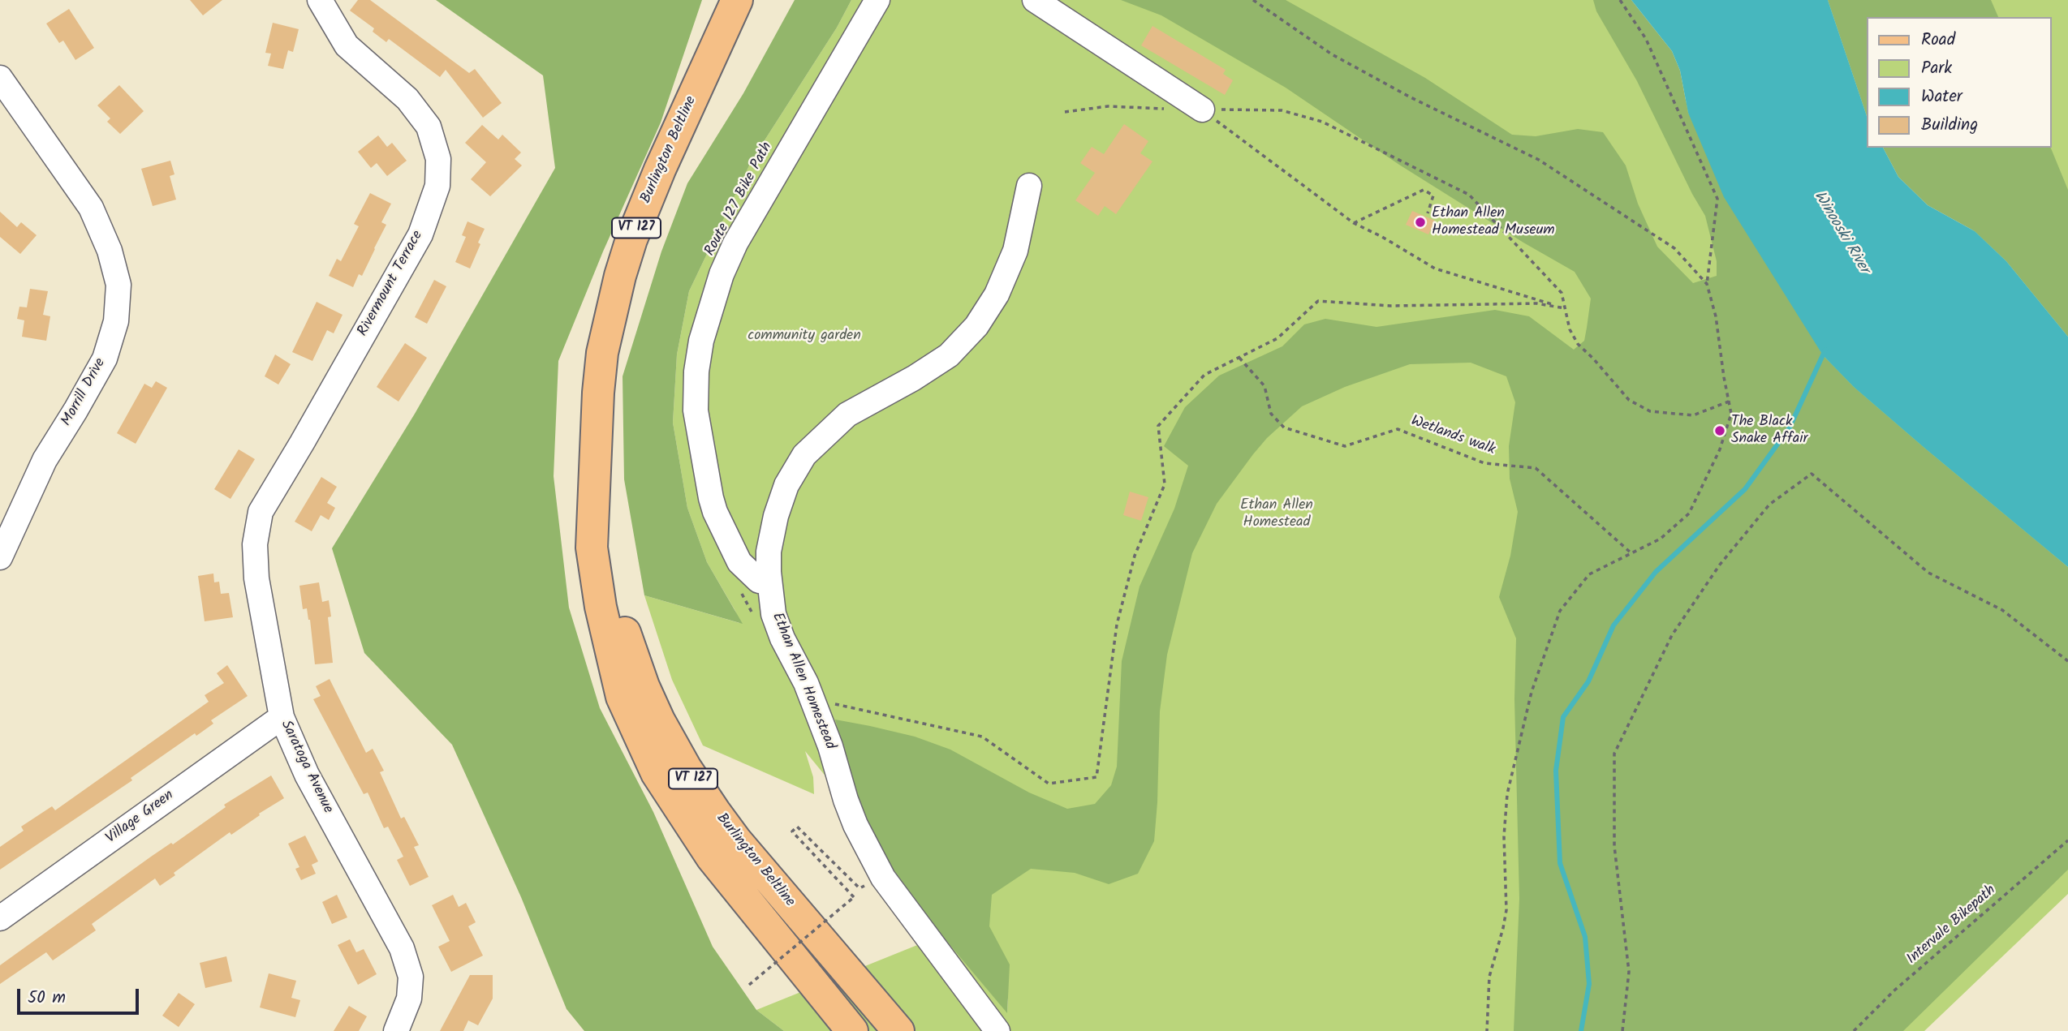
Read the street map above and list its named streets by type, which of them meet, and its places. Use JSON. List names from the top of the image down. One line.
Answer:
{"streets":{"main road":["Burlington Beltline","VT 127"],"street":["Rivermount Terrace","Morrill Drive","Ethan Allen Homestead","Saratoga Avenue","Village Green"],"path":["Wetlands walk","Intervale Bikepath"]},"crossings":[["Rivermount Terrace","Saratoga Avenue"],["Saratoga Avenue","Village Green"]],"water":["Winooski River"],"parks":["community garden","Ethan Allen Homestead"],"places":["Ethan Allen Homestead Museum","The Black Snake Affair"],"legend":["Road","Park","Water","Building"],"scale_bar":"50 m"}
